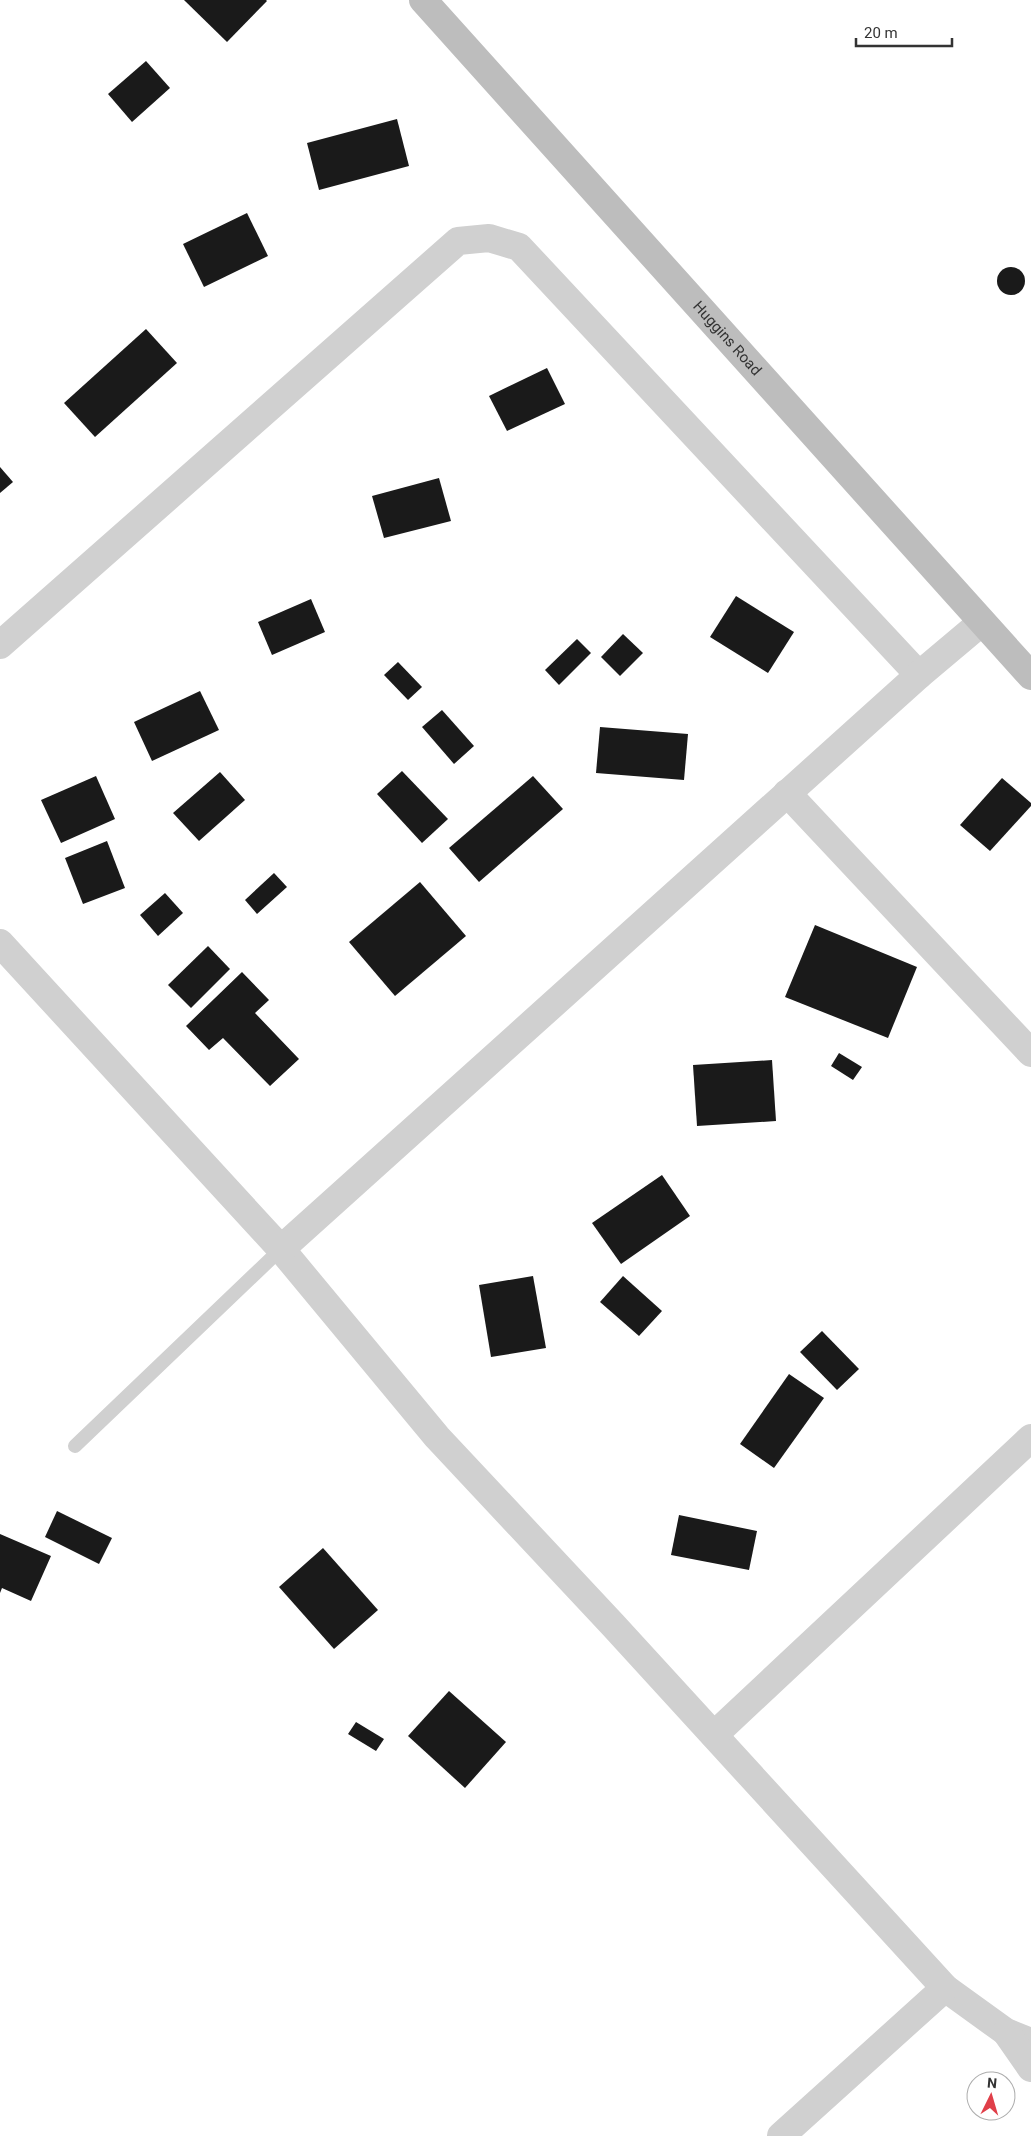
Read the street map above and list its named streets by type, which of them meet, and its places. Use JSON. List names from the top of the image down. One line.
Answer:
{"streets":{"street":["Huggins Road"]},"scale_bar":"20 m","north":"top"}
